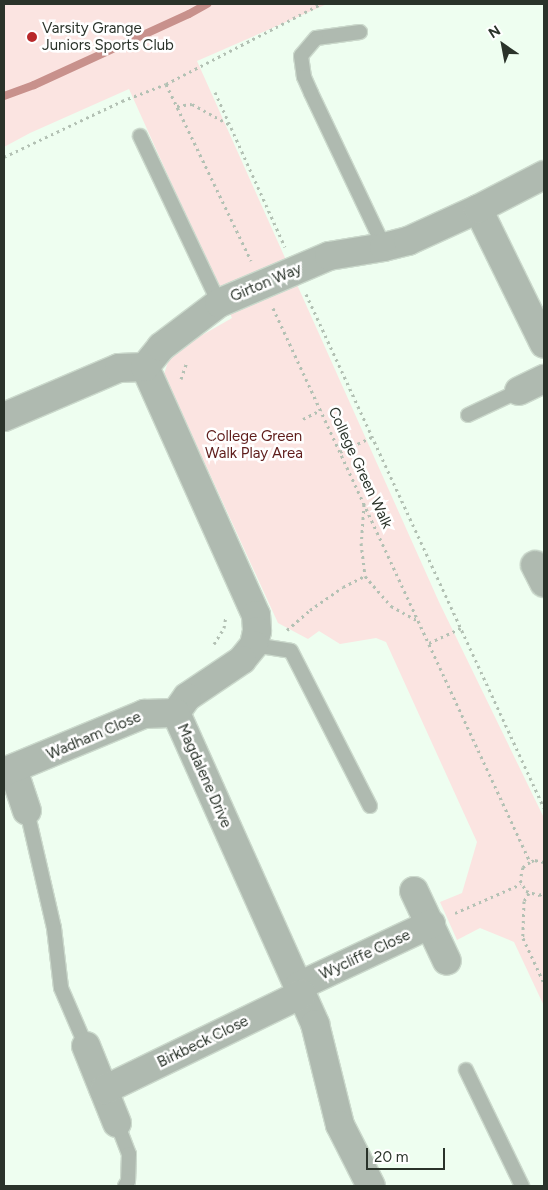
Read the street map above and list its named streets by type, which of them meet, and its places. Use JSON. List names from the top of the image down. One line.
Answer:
{"streets":{"street":["Girton Way","Wadham Close","Magdalene Drive","Wycliffe Close","Birkbeck Close"],"path":["College Green Walk"]},"crossings":[["Girton Way","College Green Walk"],["Wadham Close","Magdalene Drive"],["Magdalene Drive","Wycliffe Close"],["Magdalene Drive","Birkbeck Close"],["Wycliffe Close","Birkbeck Close"]],"parks":["College Green Walk Play Area"],"places":["Varsity Grange Juniors Sports Club"],"scale_bar":"20 m","north":"top left"}
